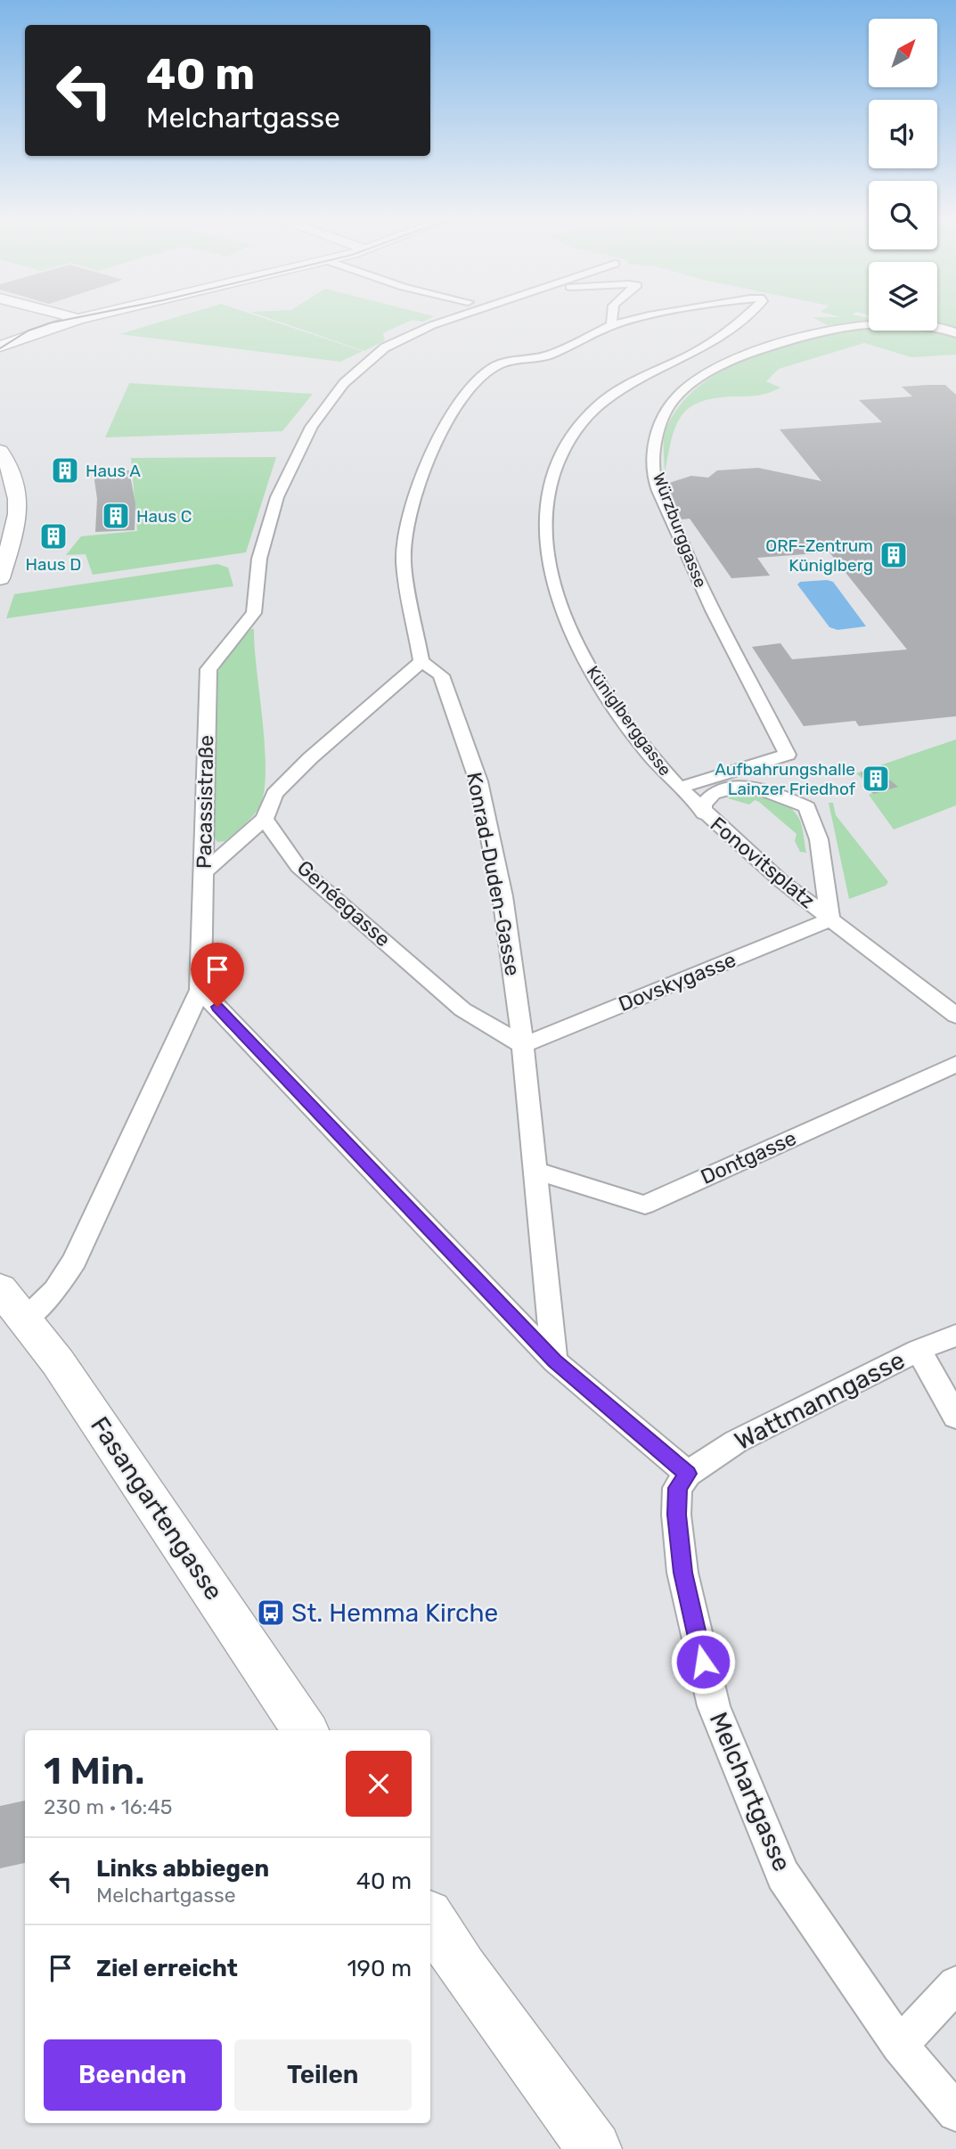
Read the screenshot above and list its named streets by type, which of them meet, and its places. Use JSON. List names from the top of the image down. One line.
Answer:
{"streets":{"main road":["Fasangartengasse"],"street":["Würzburggasse","Küniglberggasse","Pacassistraße","Fonovitsplatz","Konrad-Duden-Gasse","Genéegasse","Dovskygasse","Dontgasse","Wattmanngasse","Melchartgasse"]},"crossings":[["Würzburggasse","Küniglberggasse"],["Pacassistraße","Fasangartengasse"],["Fonovitsplatz","Dovskygasse"],["Konrad-Duden-Gasse","Genéegasse"],["Konrad-Duden-Gasse","Dovskygasse"],["Konrad-Duden-Gasse","Dontgasse"],["Genéegasse","Dovskygasse"],["Wattmanngasse","Melchartgasse"]],"places":{"building":["Haus A","Haus C","Haus D","ORF-Zentrum Küniglberg","Aufbahrungshalle Lainzer Friedhof"],"bus stop":["St. Hemma Kirche"]},"north":"top right","page":{"turn":["40 m","Melchartgasse"],"heading":["1 Min.","230 m · 16:45"],"list":[{"name":"Links abbiegen","note":"Melchartgasse","value":"40 m"},{"name":"Ziel erreicht","value":"190 m"}],"buttons":["Beenden","Teilen"]}}
